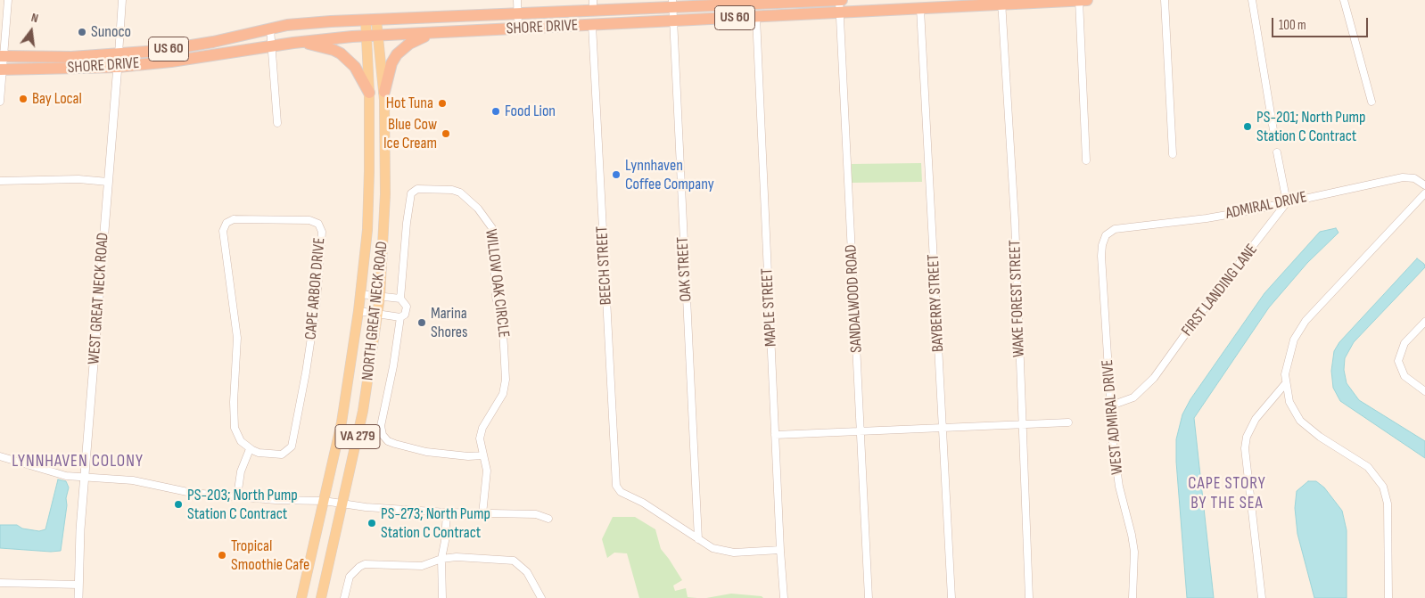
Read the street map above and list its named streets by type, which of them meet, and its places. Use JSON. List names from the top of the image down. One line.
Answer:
{"streets":{"highway":["US 60","SHORE DRIVE"],"main road":["NORTH GREAT NECK ROAD","VA 279"],"street":["ADMIRAL DRIVE","BEECH STREET","OAK STREET","WILLOW OAK CIRCLE","CAPE ARBOR DRIVE","FIRST LANDING LANE","WEST GREAT NECK ROAD","SANDALWOOD ROAD","WAKE FOREST STREET","BAYBERRY STREET","MAPLE STREET","WEST ADMIRAL DRIVE"]},"crossings":[["SHORE DRIVE","BEECH STREET"],["SHORE DRIVE","OAK STREET"],["SHORE DRIVE","WEST GREAT NECK ROAD"],["SHORE DRIVE","SANDALWOOD ROAD"],["SHORE DRIVE","WAKE FOREST STREET"],["SHORE DRIVE","BAYBERRY STREET"],["SHORE DRIVE","MAPLE STREET"],["SHORE DRIVE","NORTH GREAT NECK ROAD"],["ADMIRAL DRIVE","FIRST LANDING LANE"],["ADMIRAL DRIVE","WEST ADMIRAL DRIVE"],["BEECH STREET","OAK STREET"],["BEECH STREET","MAPLE STREET"],["FIRST LANDING LANE","WEST ADMIRAL DRIVE"]],"districts":["LYNNHAVEN COLONY","CAPE STORY BY THE SEA"],"places":["Sunoco","Bay Local","Hot Tuna","Food Lion","PS-201; North Pump Station C Contract","Blue Cow Ice Cream","Lynnhaven Coffee Company","Marina Shores","PS-203; North Pump Station C Contract","PS-273; North Pump Station C Contract","Tropical Smoothie Cafe"],"scale_bar":"100 m","north":"top"}
